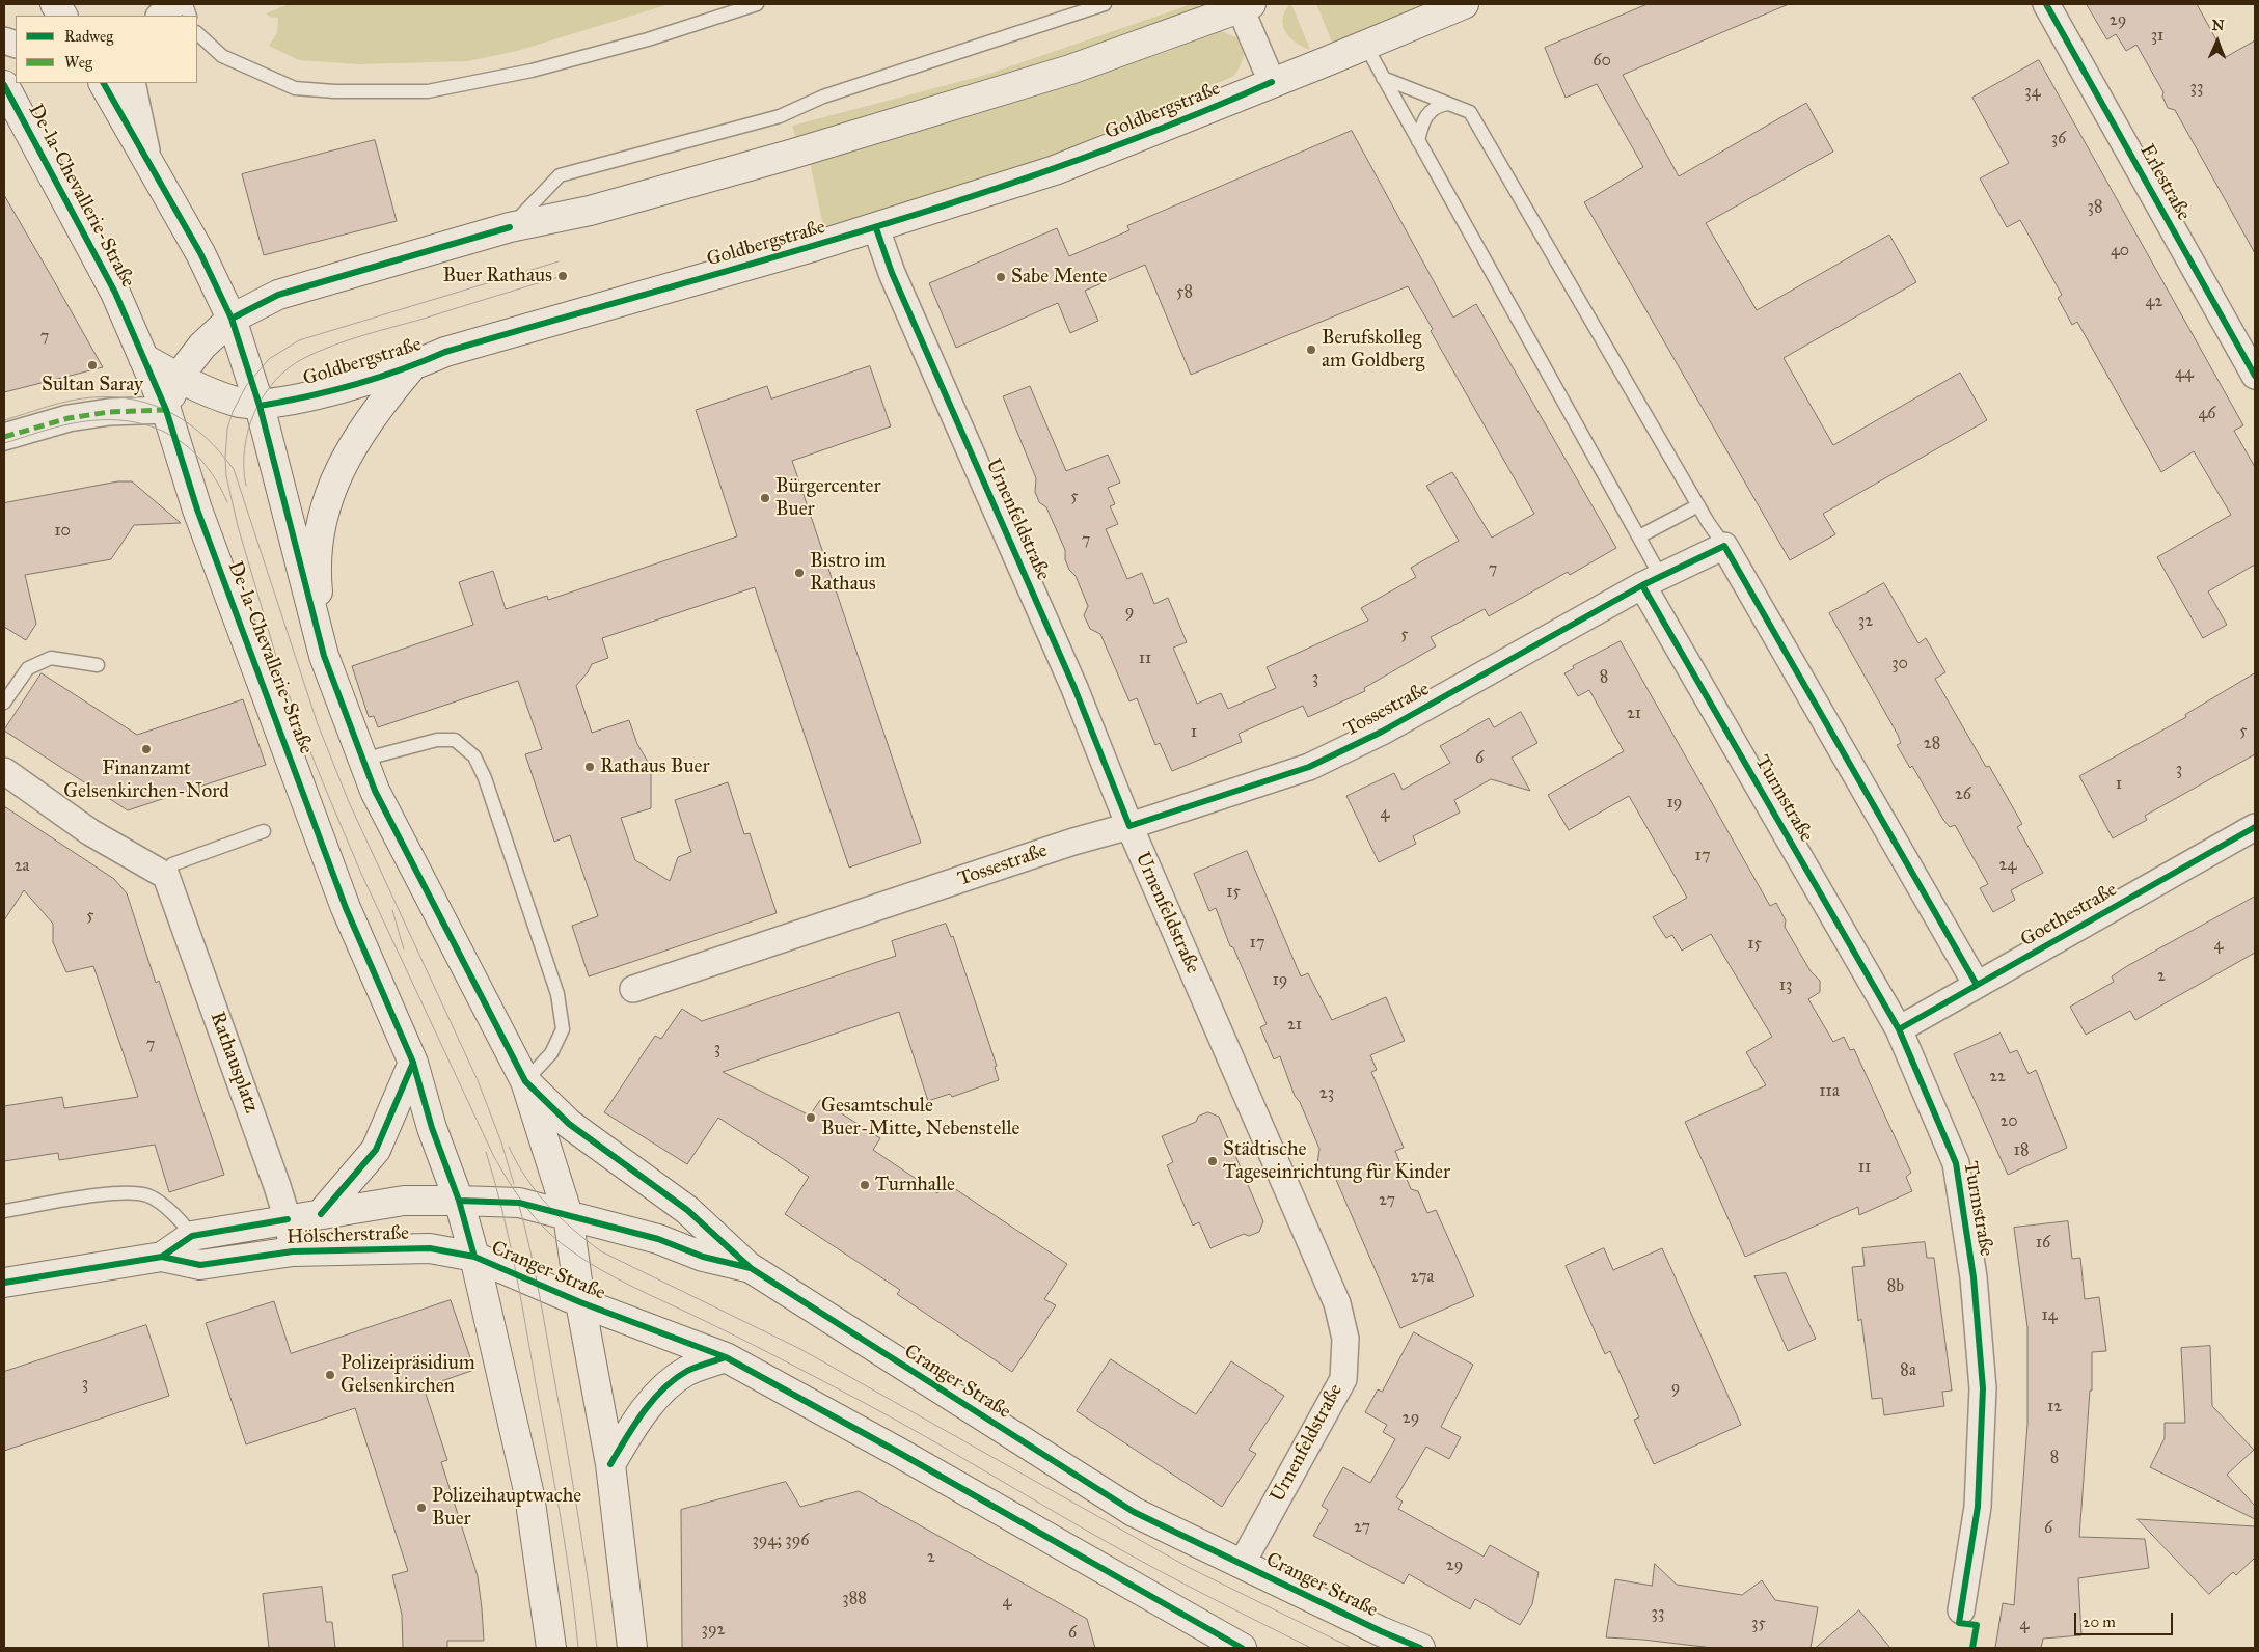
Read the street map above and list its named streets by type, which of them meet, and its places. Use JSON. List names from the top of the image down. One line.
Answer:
{"streets":{"main road":["Goldbergstraße","De-la-Chevallerie-Straße","Hölscherstraße","Cranger Straße"],"street":["Erlestraße","Urnenfeldstraße","Tossestraße","Turmstraße","Goethestraße","Rathausplatz"]},"crossings":[["Goldbergstraße","De-la-Chevallerie-Straße"],["Goldbergstraße","Urnenfeldstraße"],["De-la-Chevallerie-Straße","Hölscherstraße"],["De-la-Chevallerie-Straße","Cranger Straße"],["Urnenfeldstraße","Tossestraße"],["Urnenfeldstraße","Cranger Straße"],["Tossestraße","Turmstraße"],["Turmstraße","Goethestraße"],["Rathausplatz","Hölscherstraße"],["Hölscherstraße","Cranger Straße"]],"places":["Buer Rathaus","Sabe Mente","Berufskolleg am Goldberg","Sultan Saray","Bürgercenter Buer","Bistro im Rathaus","Finanzamt Gelsenkirchen-Nord","Rathaus Buer","Gesamtschule Buer-Mitte, Nebenstelle","Städtische Tageseinrichtung für Kinder","Turnhalle","Polizeipräsidium Gelsenkirchen","Polizeihauptwache Buer"],"house_numbers":["29","31","60","33","34","36","38","40","58","42","7","44","46","5","10","7","7","9","32","5","11","30","8","3","21","5","1","28","6","3","1","26","19","4","17","24","2a","15","5","17","15","4","2","19","13","21","7","3","22","11a","23","20","18","11","27","16","27a","8b","14","8a","3","9","12","29","8","27","6","394; 396","2","29","388","4","33","35","4","392","6"],"legend":["Radweg","Weg"],"scale_bar":"20 m","north":"top"}
